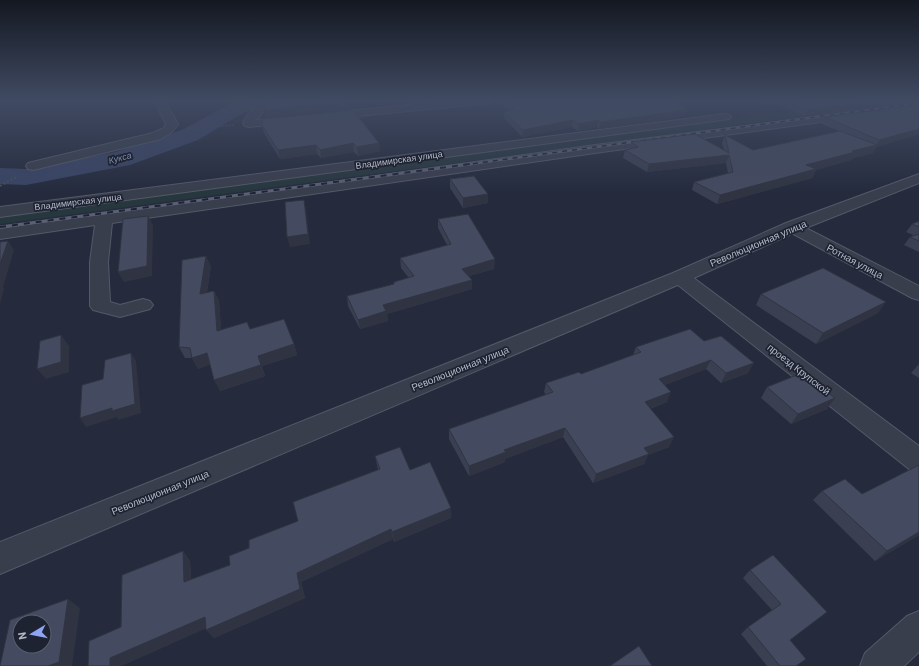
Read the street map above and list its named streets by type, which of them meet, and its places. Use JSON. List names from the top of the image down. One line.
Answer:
{"streets":{"street":["Владимирская улица","Революционная улица","Ротная улица","проезд Крупской"]},"crossings":[["Революционная улица","Ротная улица"],["Революционная улица","проезд Крупской"]],"water":["Кукса"],"north":"left"}
